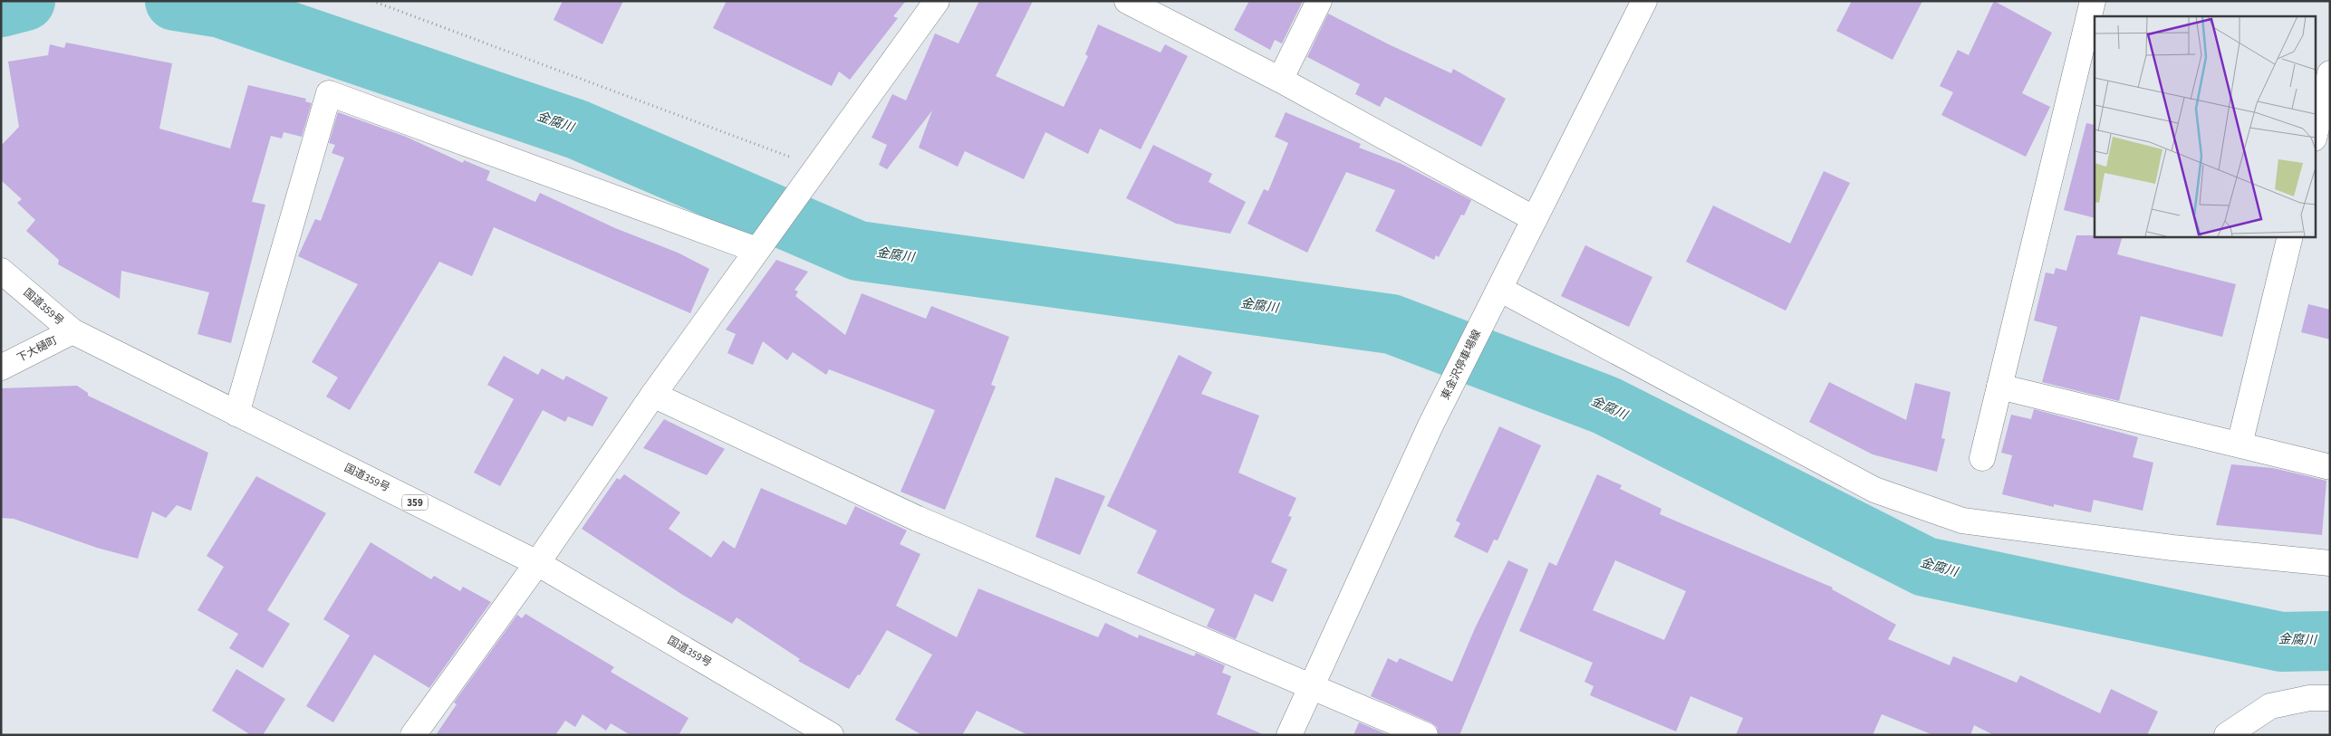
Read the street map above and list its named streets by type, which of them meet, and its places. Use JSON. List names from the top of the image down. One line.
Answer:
{"streets":{"main road":["国道359号","下大樋町","東金沢停車場線","359"]},"crossings":[["国道359号","下大樋町"]],"water":["金腐川"]}
